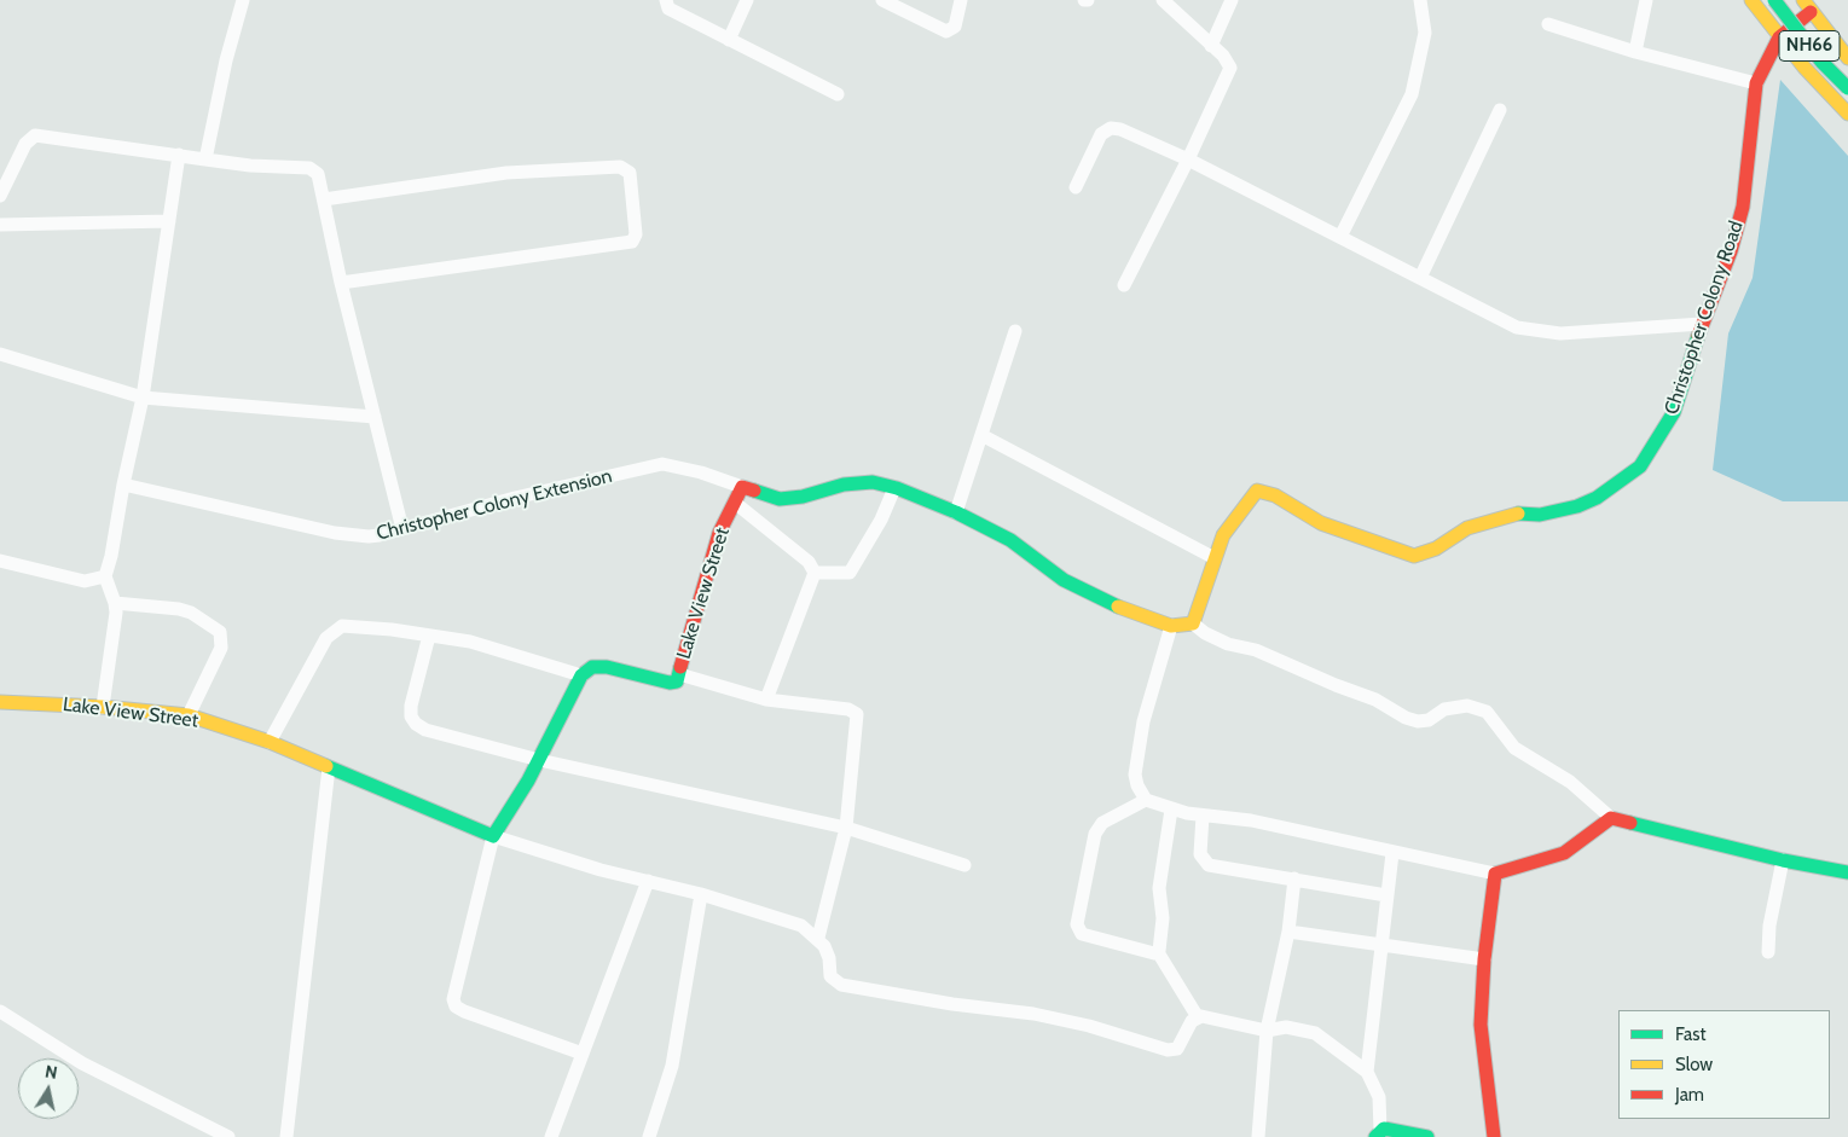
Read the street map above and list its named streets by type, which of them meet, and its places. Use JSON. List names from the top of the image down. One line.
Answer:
{"streets":{"main road":["NH66","Christopher Colony Road","Lake View Street"],"street":["Christopher Colony Extension"]},"crossings":[["Christopher Colony Extension","Lake View Street"]],"legend":["Fast","Slow","Jam"],"north":"top"}
